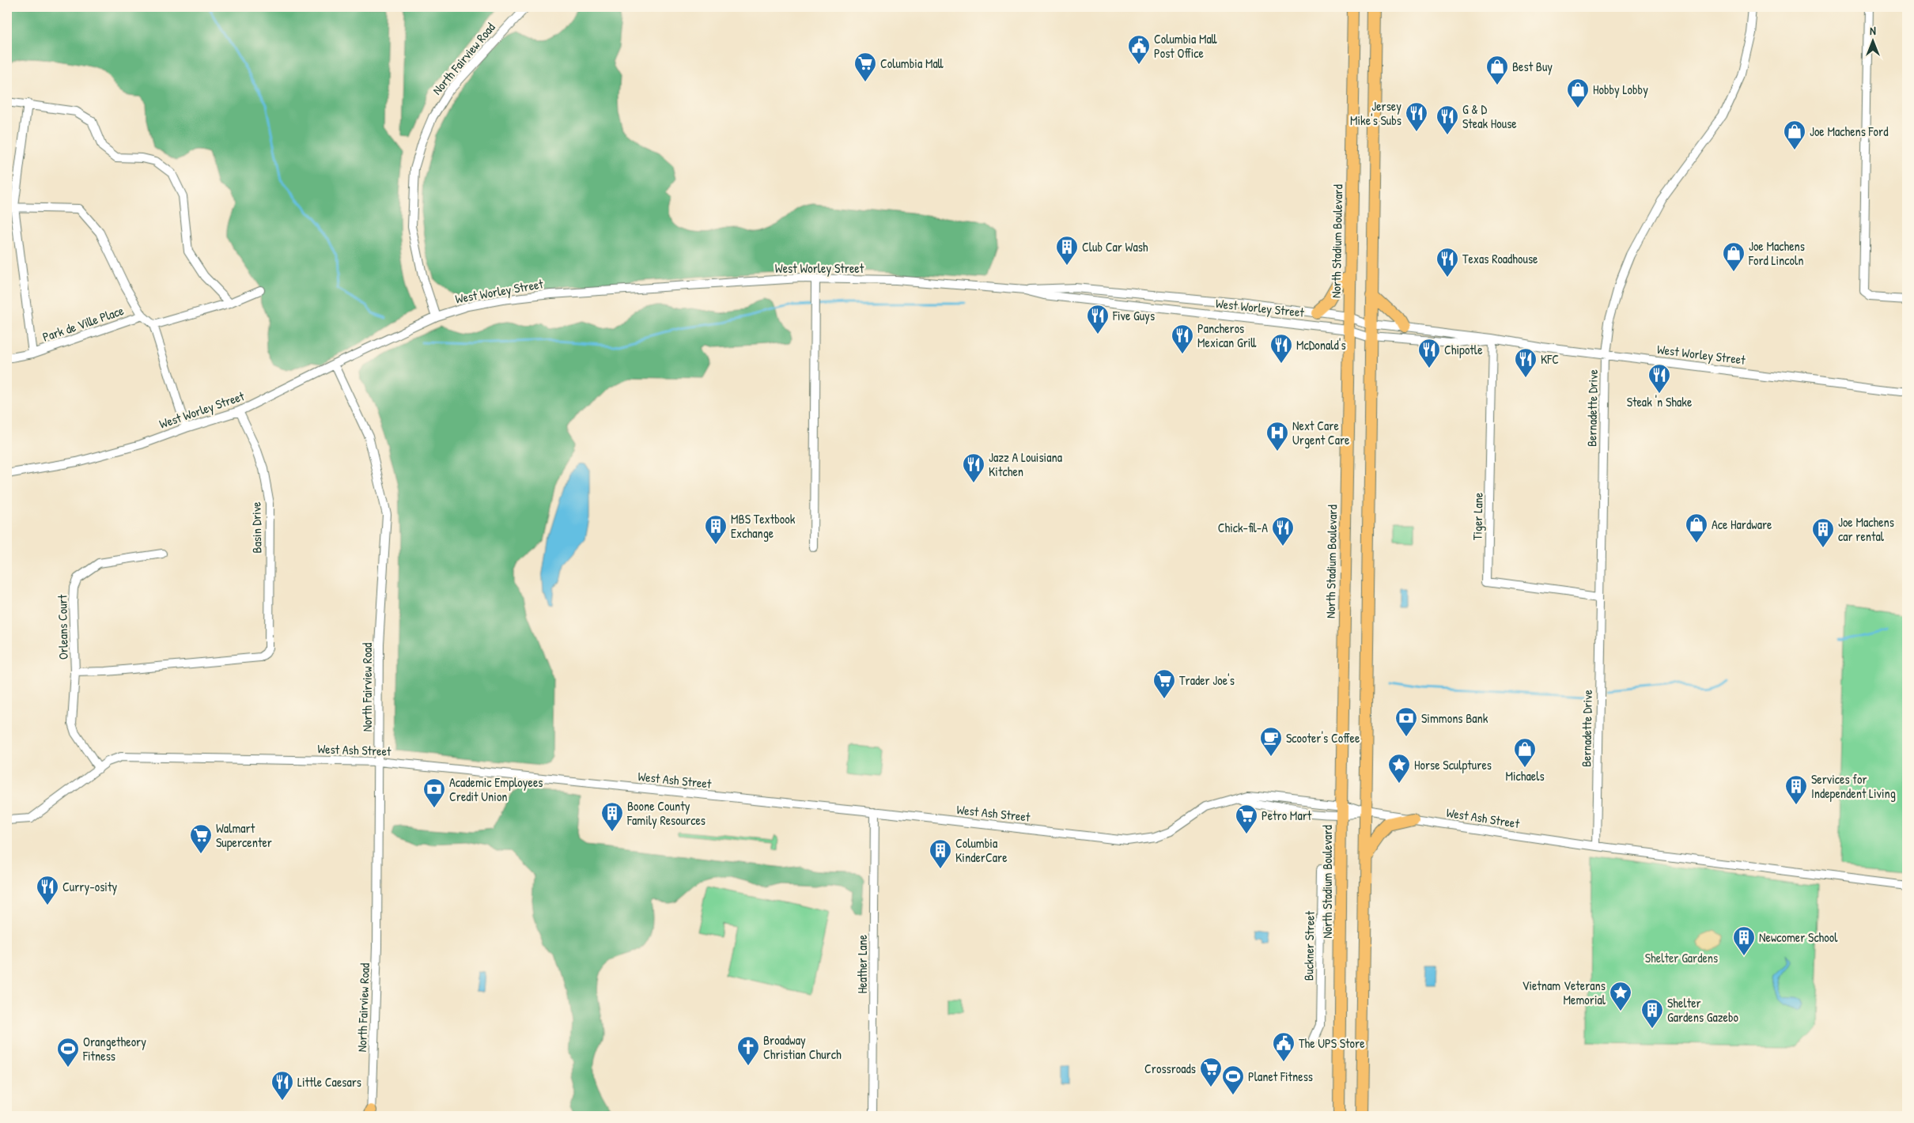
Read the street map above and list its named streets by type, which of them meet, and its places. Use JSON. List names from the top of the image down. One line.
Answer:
{"streets":{"main road":["North Stadium Boulevard"],"street":["North Fairview Road","West Worley Street","Park de Ville Place","Bernadette Drive","Tiger Lane","Basin Drive","Orleans Court","West Ash Street","Buckner Street","Heather Lane"]},"crossings":[["North Fairview Road","West Worley Street"],["North Fairview Road","West Ash Street"],["North Stadium Boulevard","West Worley Street"],["North Stadium Boulevard","West Ash Street"],["North Stadium Boulevard","Buckner Street"],["West Worley Street","Bernadette Drive"],["West Worley Street","Tiger Lane"],["West Worley Street","Basin Drive"],["Bernadette Drive","Tiger Lane"],["Bernadette Drive","West Ash Street"],["Basin Drive","Orleans Court"],["West Ash Street","Heather Lane"]],"parks":["Shelter Gardens"],"places":{"public building":["Columbia Mall Post Office","The UPS Store"],"supermarket":["Columbia Mall","Trader Joe's","Petro Mart","Walmart Supercenter","Crossroads"],"shop":["Best Buy","Hobby Lobby","Joe Machens Ford","Joe Machens Ford Lincoln","Ace Hardware","Michaels"],"restaurant":["Jersey Mike's Subs","G & D Steak House","Texas Roadhouse","Five Guys","Pancheros Mexican Grill","McDonald's","Chipotle","KFC","Steak 'n Shake","Jazz A Louisiana Kitchen","Chick-fil-A","Curry-osity","Little Caesars"],"building":["Club Car Wash","MBS Textbook Exchange","Joe Machens car rental","Services for Independent Living","Boone County Family Resources","Columbia KinderCare","Newcomer School","Shelter Gardens Gazebo"],"hospital":["Next Care Urgent Care"],"bank":["Simmons Bank","Academic Employees Credit Union"],"cafe":["Scooter's Coffee"],"place":["Horse Sculptures","Vietnam Veterans Memorial"],"church":["Broadway Christian Church"],"sports":["Orangetheory Fitness","Planet Fitness"]},"north":"top"}
